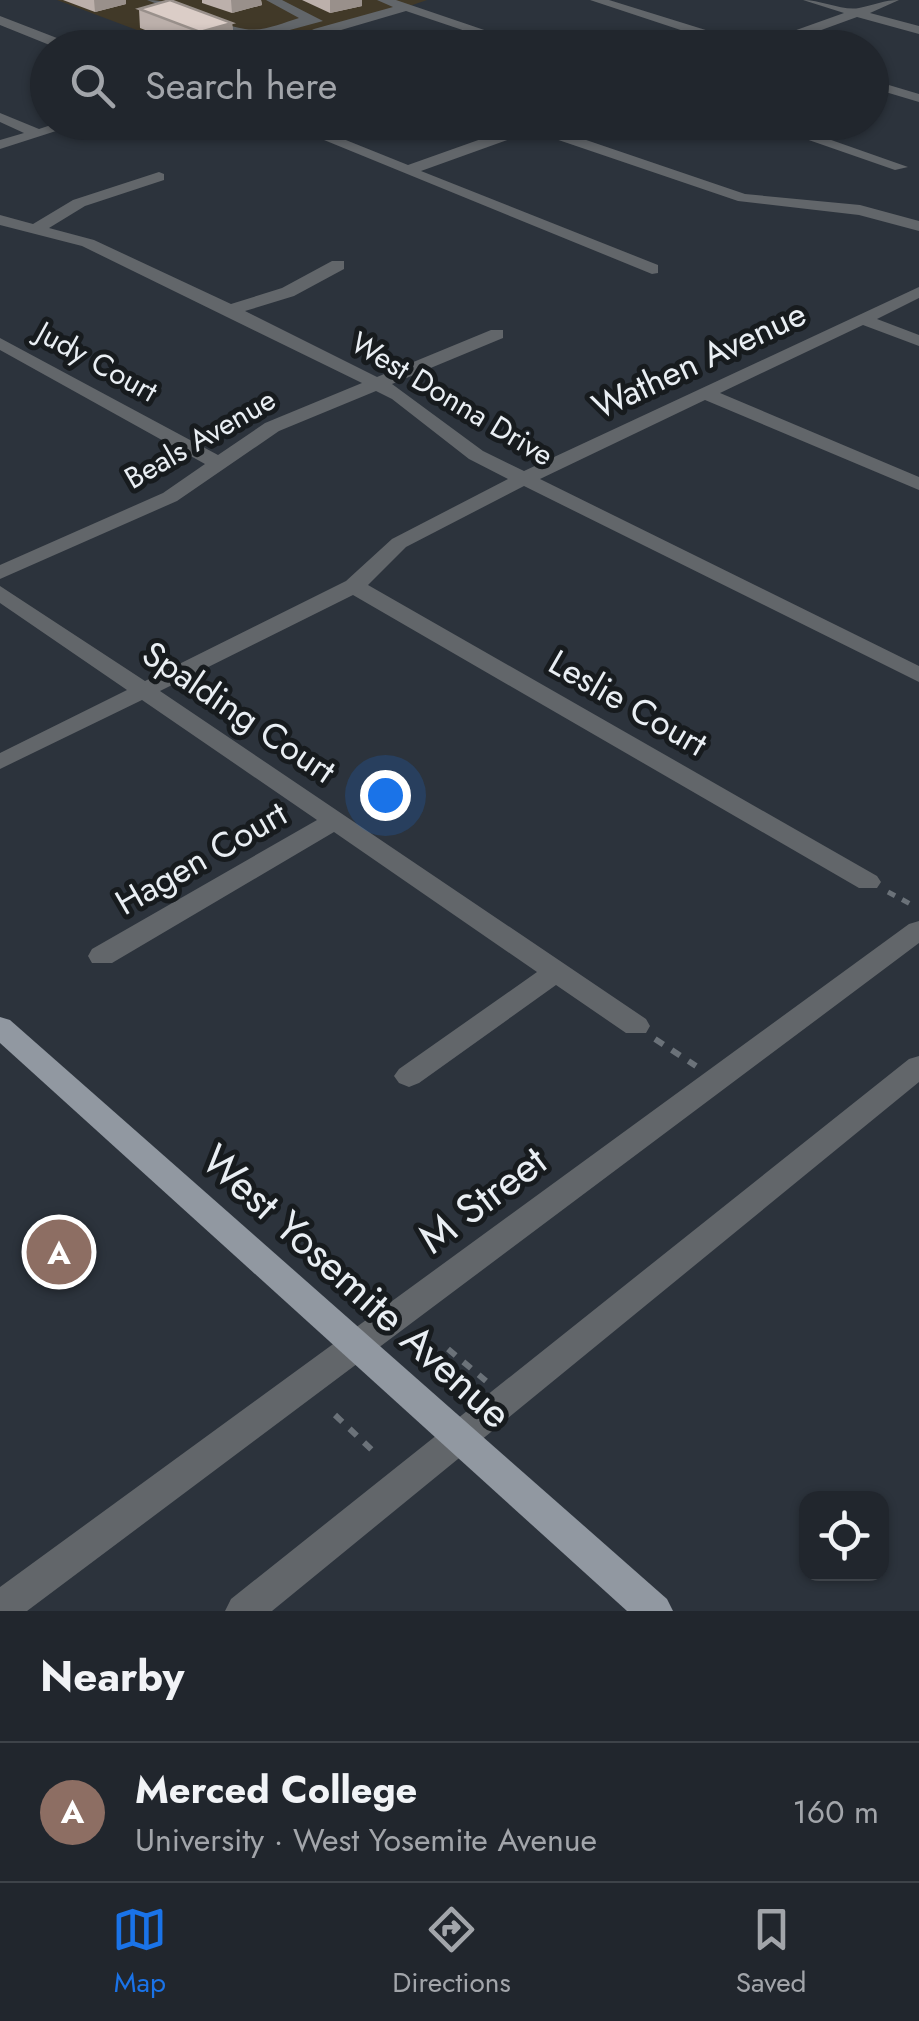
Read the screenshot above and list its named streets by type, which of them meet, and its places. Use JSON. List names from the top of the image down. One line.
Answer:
{"streets":{"main road":["West Yosemite Avenue"],"street":["Wathen Avenue","Judy Court","West Donna Drive","Beals Avenue","Leslie Court","Spalding Court","Hagen Court","M Street"]},"crossings":[["Wathen Avenue","West Donna Drive"],["Wathen Avenue","Leslie Court"],["Wathen Avenue","Spalding Court"],["Judy Court","Beals Avenue"],["West Donna Drive","Beals Avenue"],["Spalding Court","Hagen Court"],["M Street","West Yosemite Avenue"]],"page":{"search":"Search here","pins":"A","heading":"Nearby","list":[{"mark":"A","name":"Merced College","note":"University · West Yosemite Avenue","value":"160 m"}],"nav":["Map","Directions","Saved"]}}
